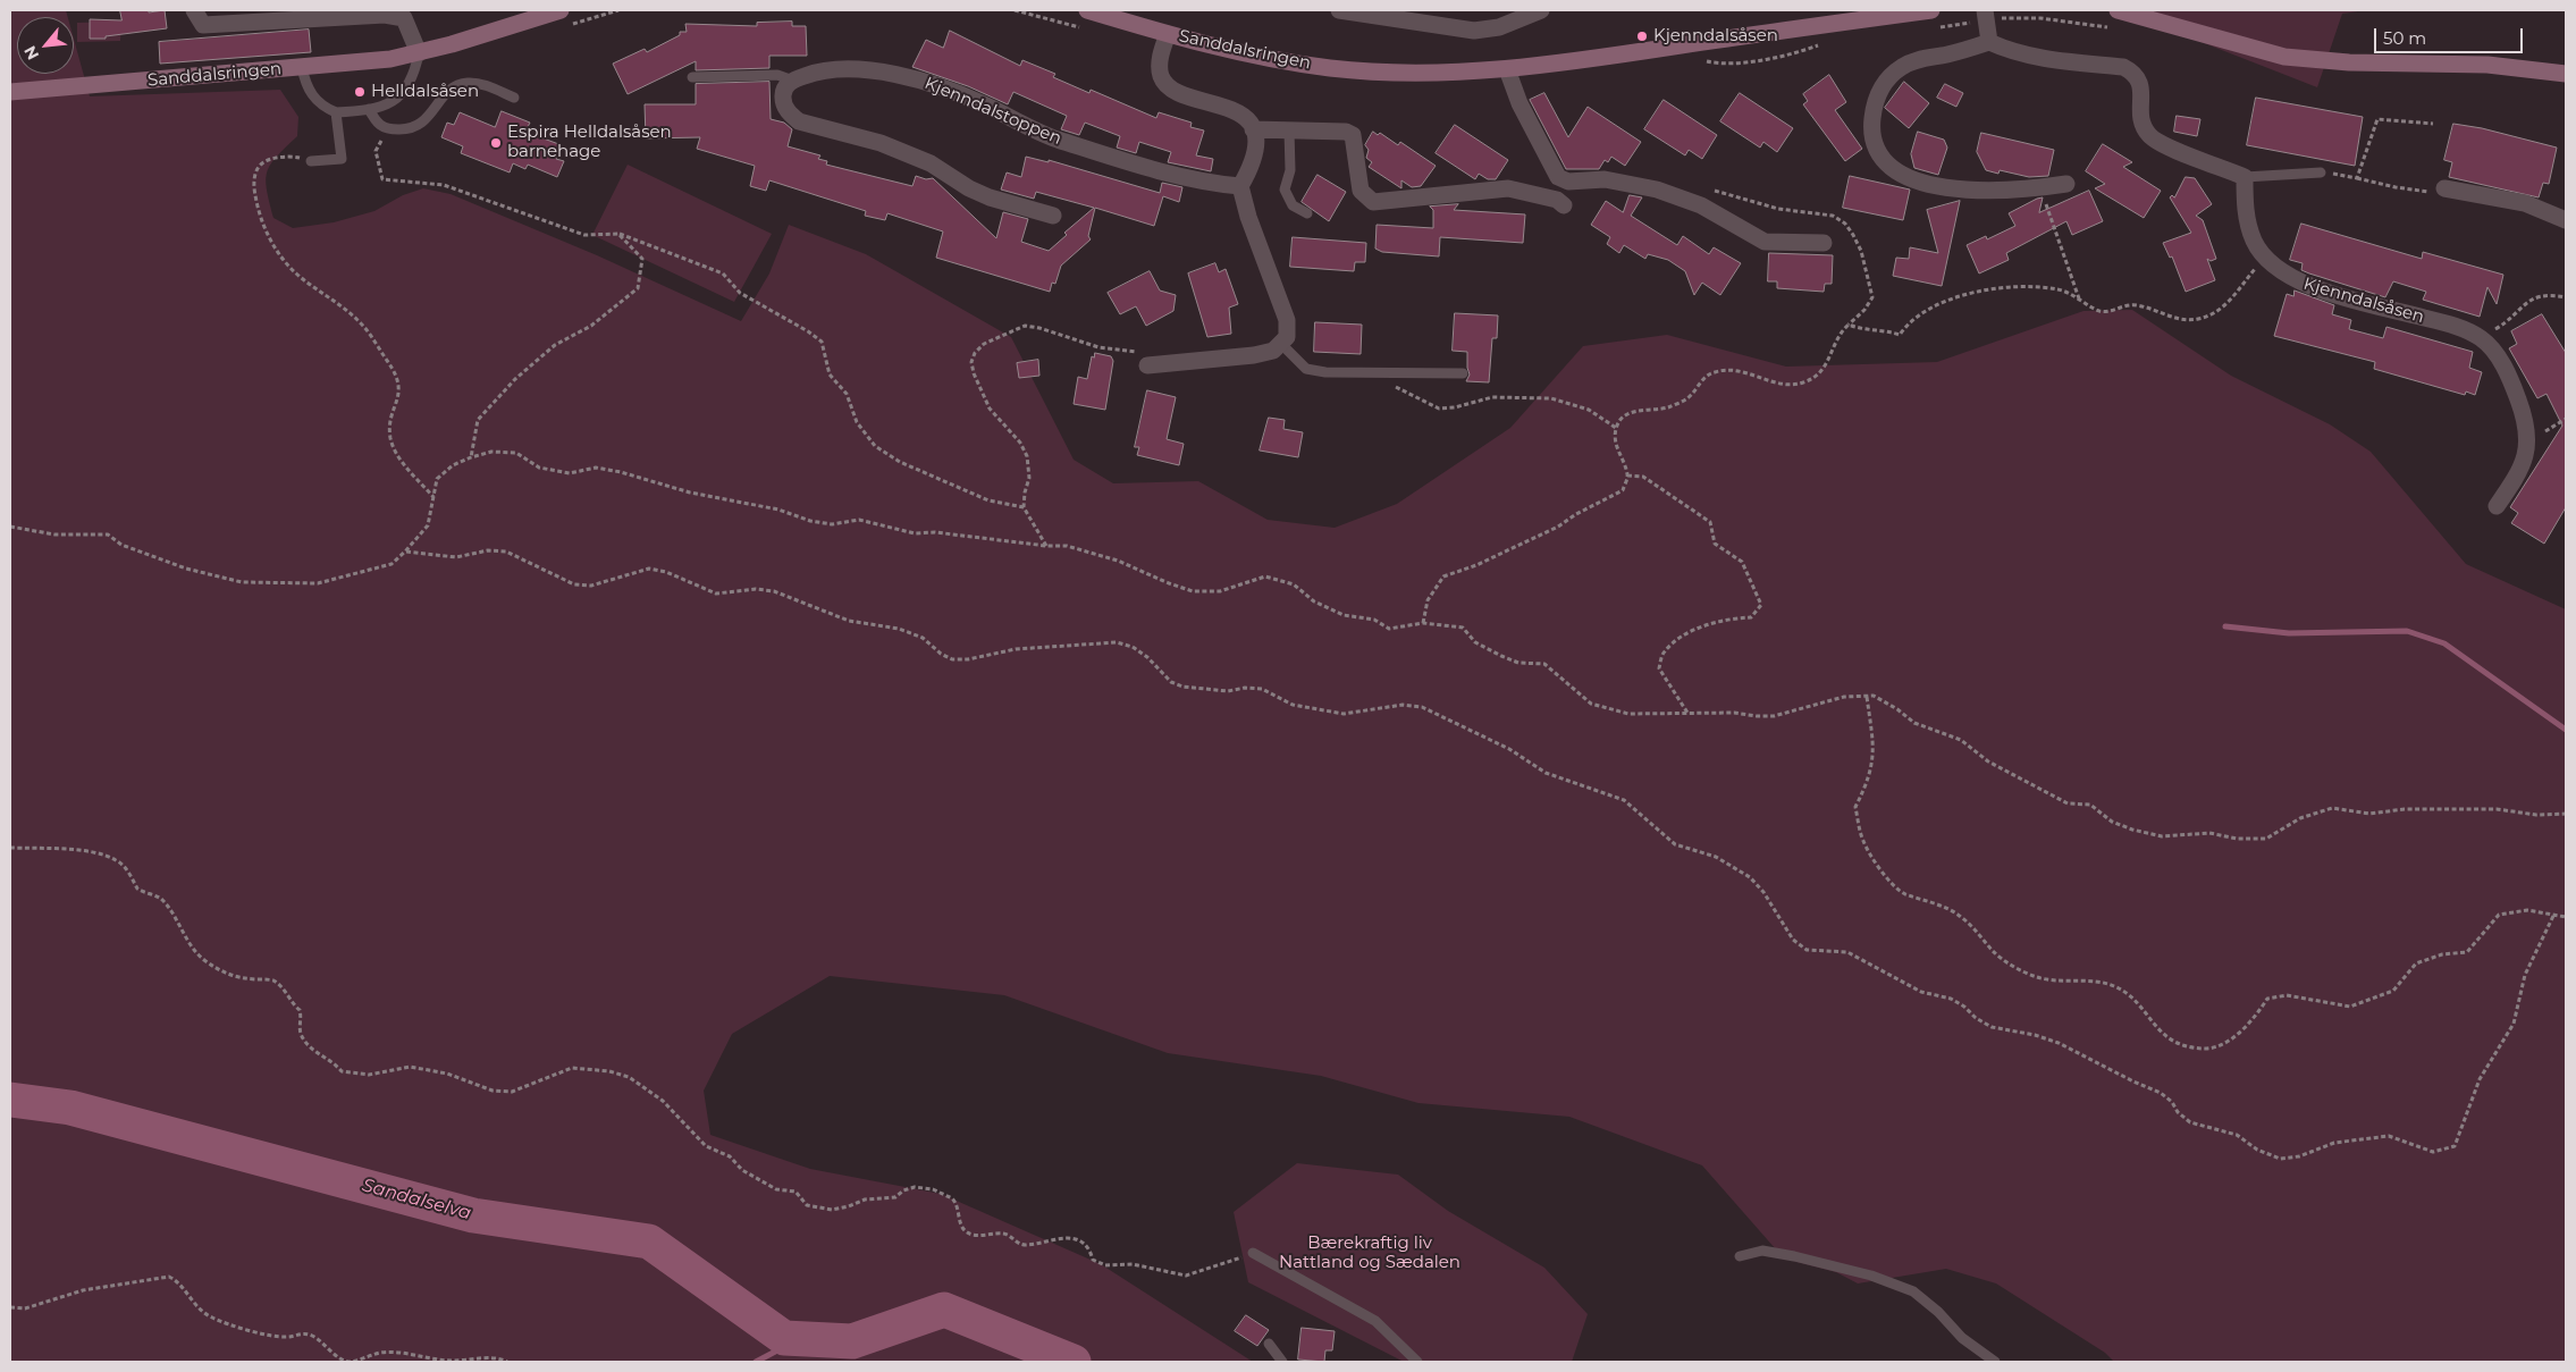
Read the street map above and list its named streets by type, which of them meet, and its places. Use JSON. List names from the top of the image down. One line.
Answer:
{"streets":{"main road":["Sanddalsringen"],"street":["Kjenndalstoppen","Kjenndalsåsen"]},"water":["Sandalselva"],"parks":["Bærekraftig liv Nattland og Sædalen"],"places":["Kjenndalsåsen","Helldalsåsen","Espira Helldalsåsen barnehage"],"scale_bar":"50 m","north":"bottom left"}
